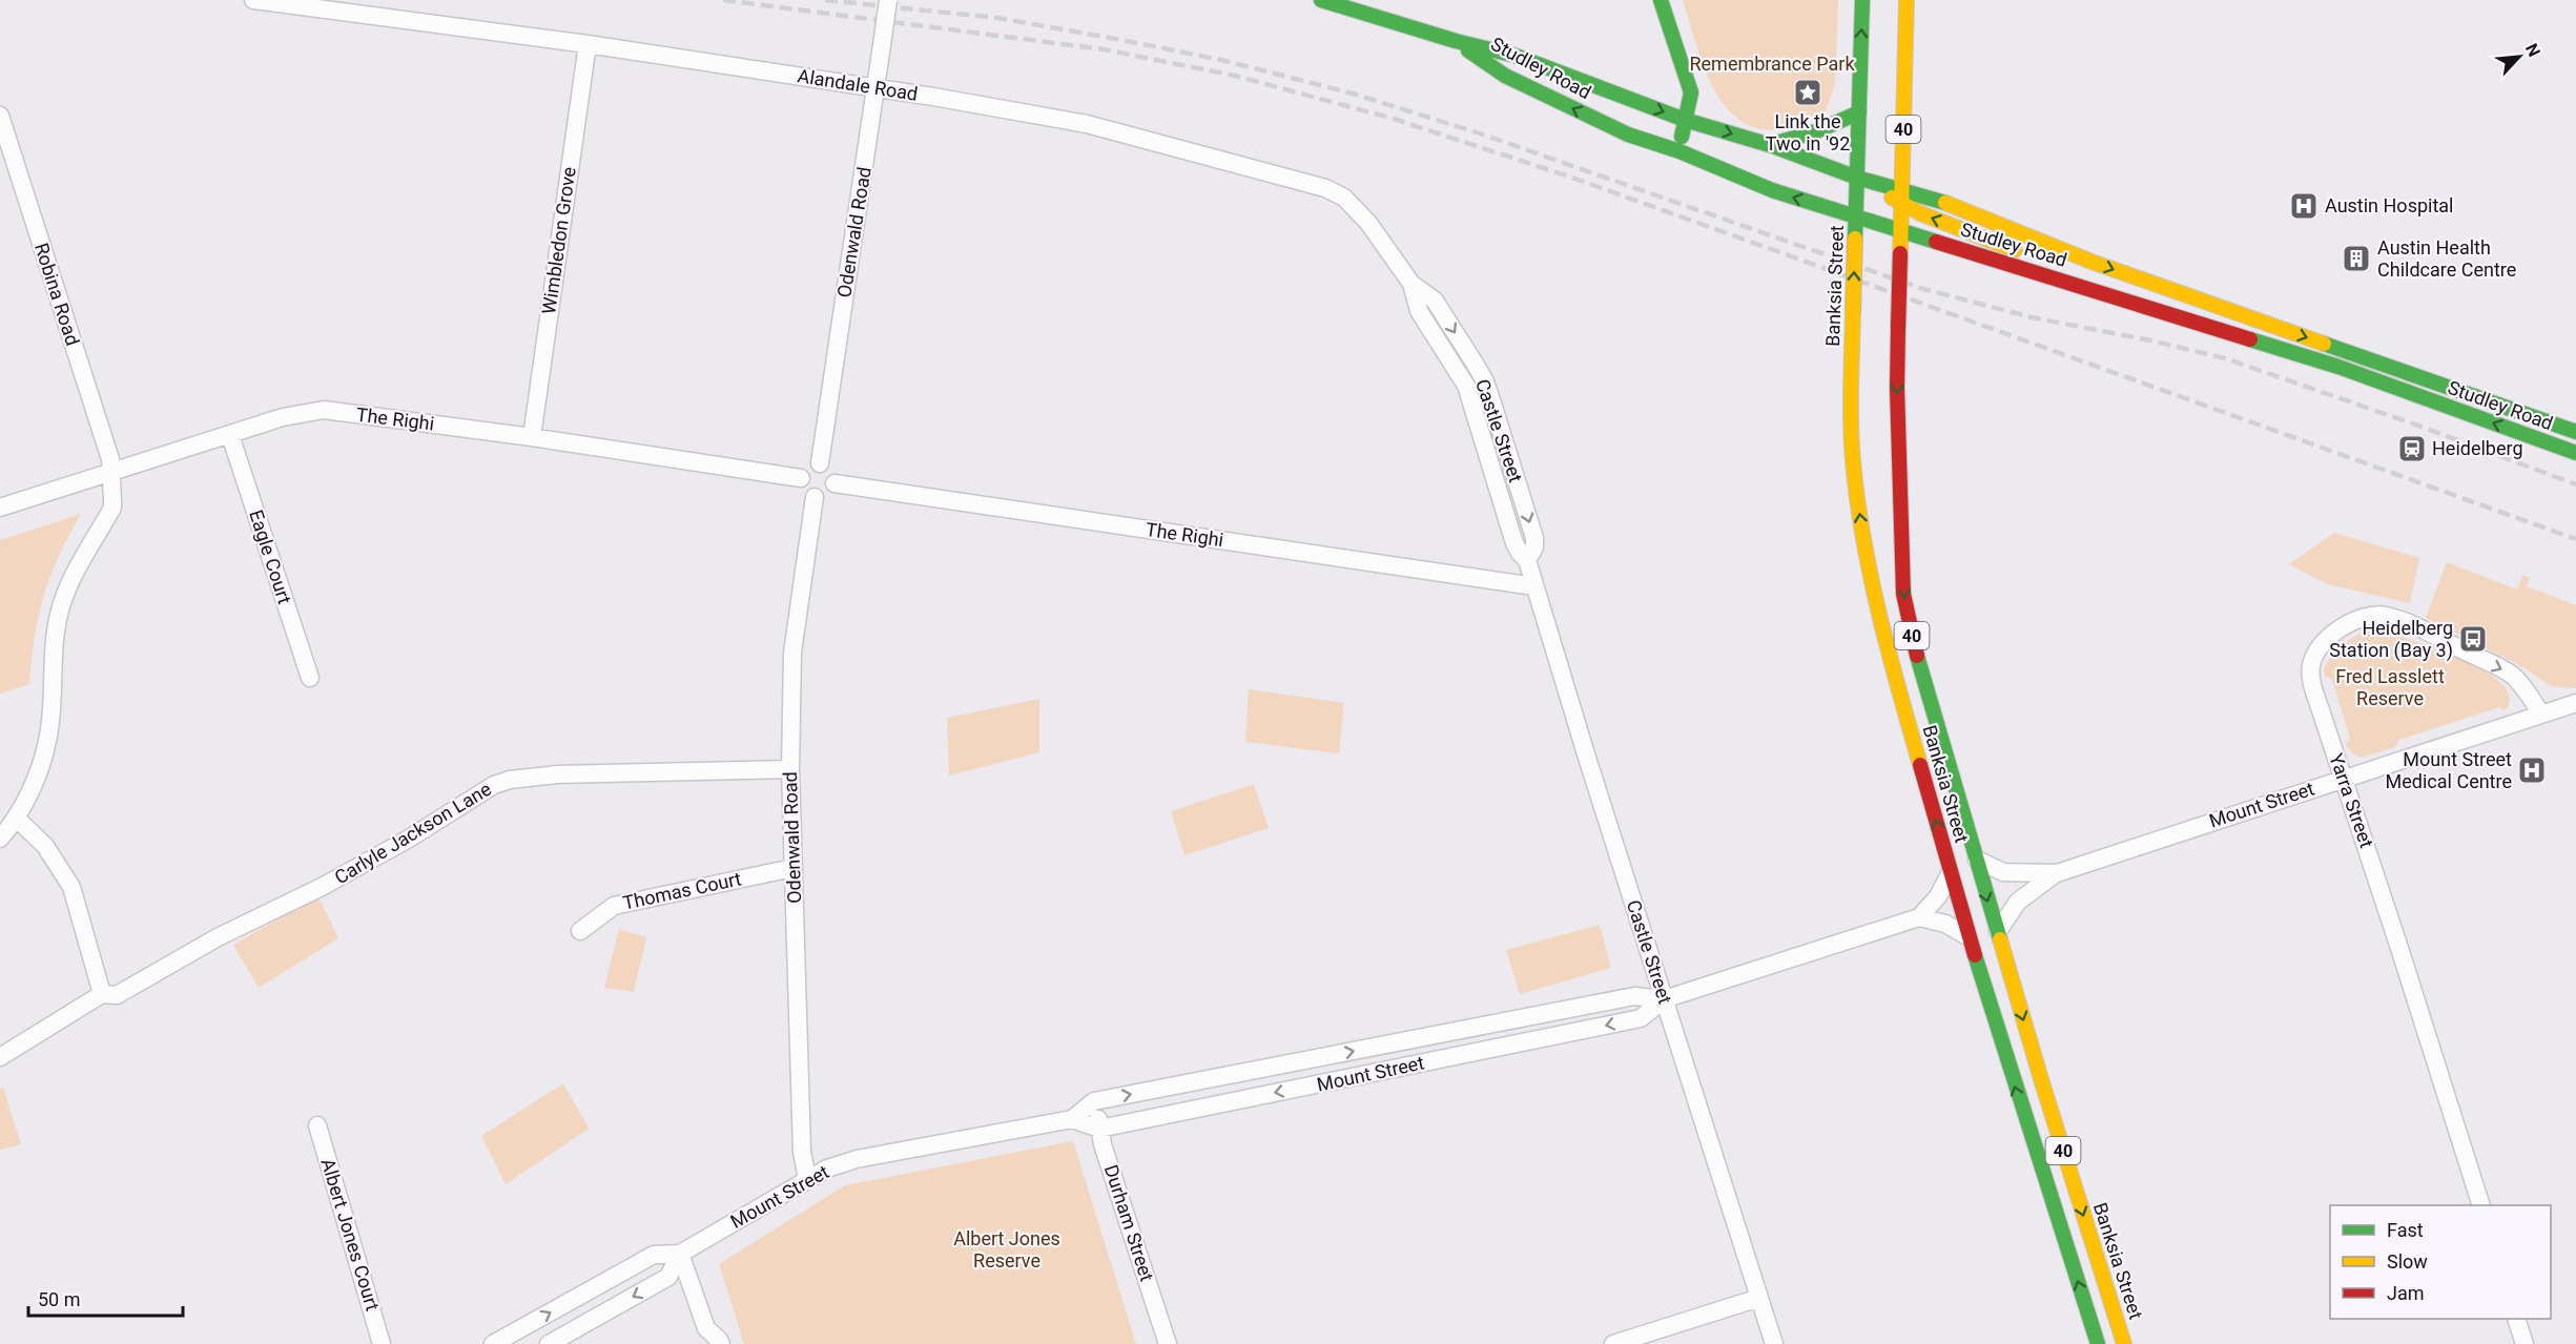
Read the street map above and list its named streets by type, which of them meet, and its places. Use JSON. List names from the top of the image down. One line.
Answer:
{"streets":{"main road":["Studley Road","40","Banksia Street"],"street":["Alandale Road","Odenwald Road","Wimbledon Grove","Robina Road","The Righi","Castle Street","Eagle Court","Yarra Street","Mount Street","Carlyle Jackson Lane","Thomas Court","Durham Street","Albert Jones Court"]},"crossings":[["Studley Road","40"],["Studley Road","Banksia Street"],["Alandale Road","Odenwald Road"],["Alandale Road","Wimbledon Grove"],["Alandale Road","Castle Street"],["40","Banksia Street"],["Odenwald Road","The Righi"],["Odenwald Road","Mount Street"],["Odenwald Road","Carlyle Jackson Lane"],["Odenwald Road","Thomas Court"],["Wimbledon Grove","The Righi"],["Banksia Street","Mount Street"],["Robina Road","The Righi"],["The Righi","Castle Street"],["The Righi","Eagle Court"],["Castle Street","Mount Street"],["Yarra Street","Mount Street"],["Mount Street","Durham Street"]],"parks":["Remembrance Park","Fred Lasslett Reserve","Albert Jones Reserve"],"places":{"place":["Link the Two in '92"],"hospital":["Austin Hospital","Mount Street Medical Centre"],"building":["Austin Health Childcare Centre"],"station":["Heidelberg"],"bus stop":["Heidelberg Station (Bay 3)"]},"legend":["Fast","Slow","Jam"],"scale_bar":"50 m","north":"top right"}
